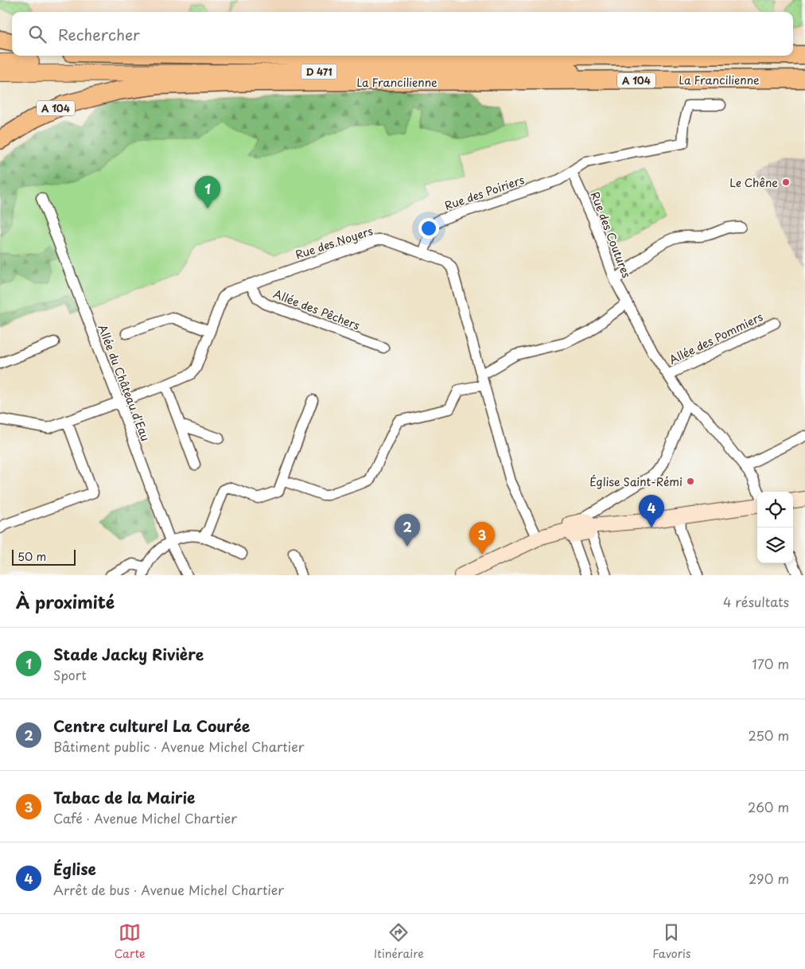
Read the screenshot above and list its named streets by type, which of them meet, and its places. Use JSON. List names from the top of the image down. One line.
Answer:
{"streets":{"highway":["La Francilienne","A 104"],"main road":["D 471"],"street":["Rue des Poiriers","Rue des Coutures","Rue des Noyers","Allée des Pêchers","Allée des Pommiers","Allée du Château d'Eau"]},"crossings":[["Rue des Poiriers","Rue des Coutures"],["Rue des Poiriers","Rue des Noyers"],["Rue des Coutures","Allée des Pommiers"],["Rue des Noyers","Allée des Pêchers"],["Rue des Noyers","Allée du Château d'Eau"]],"places":["Le Chêne","Église Saint-Rémi"],"scale_bar":"50 m","page":{"search":"Rechercher","pins":["1","4","2","3"],"scale":"50 m","heading":["À proximité","4 résultats"],"list":[{"mark":"1","name":"Stade Jacky Rivière","note":"Sport","value":"170 m"},{"mark":"2","name":"Centre culturel La Courée","note":"Bâtiment public · Avenue Michel Chartier","value":"250 m"},{"mark":"3","name":"Tabac de la Mairie","note":"Café · Avenue Michel Chartier","value":"260 m"},{"mark":"4","name":"Église","note":"Arrêt de bus · Avenue Michel Chartier","value":"290 m"}],"nav":["Carte","Itinéraire","Favoris"]}}
